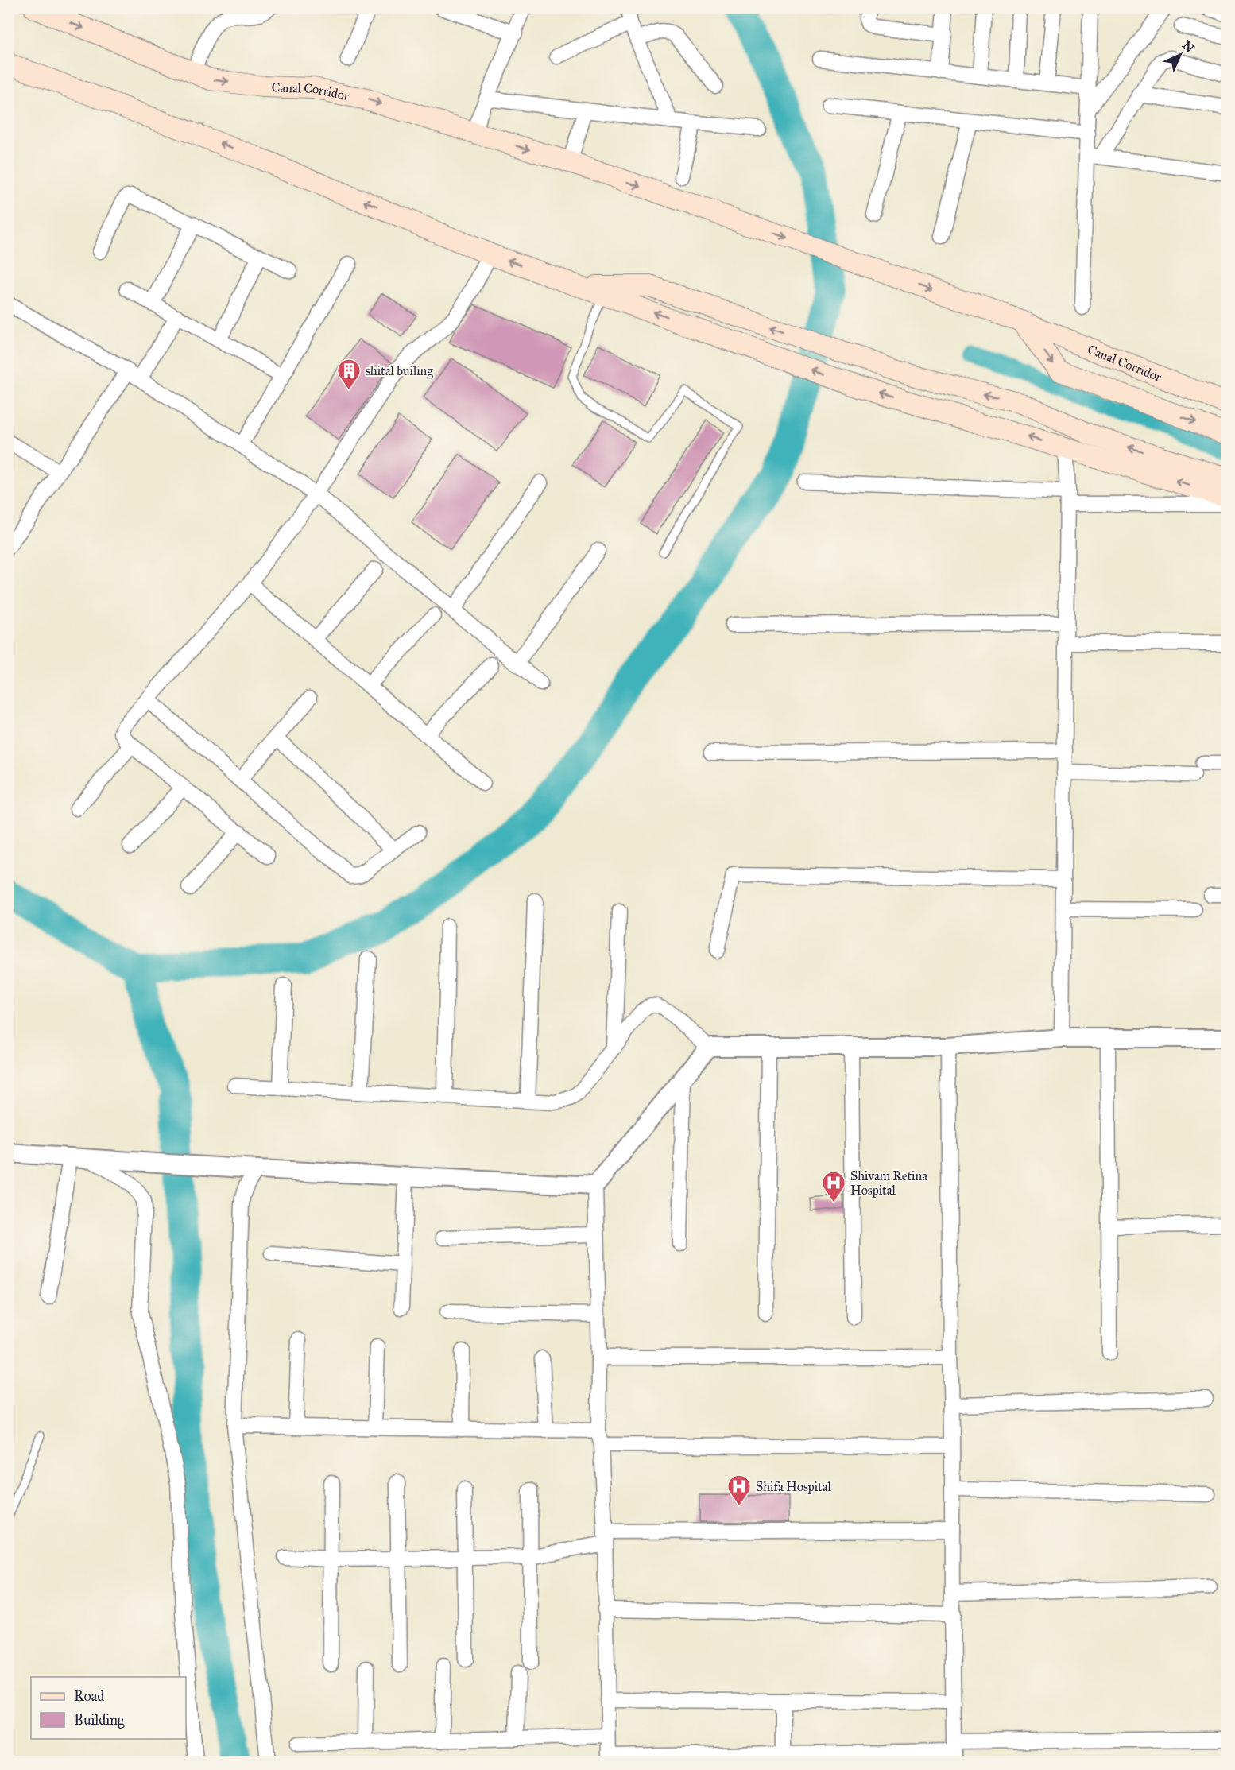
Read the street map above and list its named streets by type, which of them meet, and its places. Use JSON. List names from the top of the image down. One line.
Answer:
{"streets":{"main road":["Canal Corridor"]},"places":{"building":["shital builing"],"hospital":["Shivam Retina Hospital","Shifa Hospital"]},"legend":["Road","Building"],"north":"top right"}
